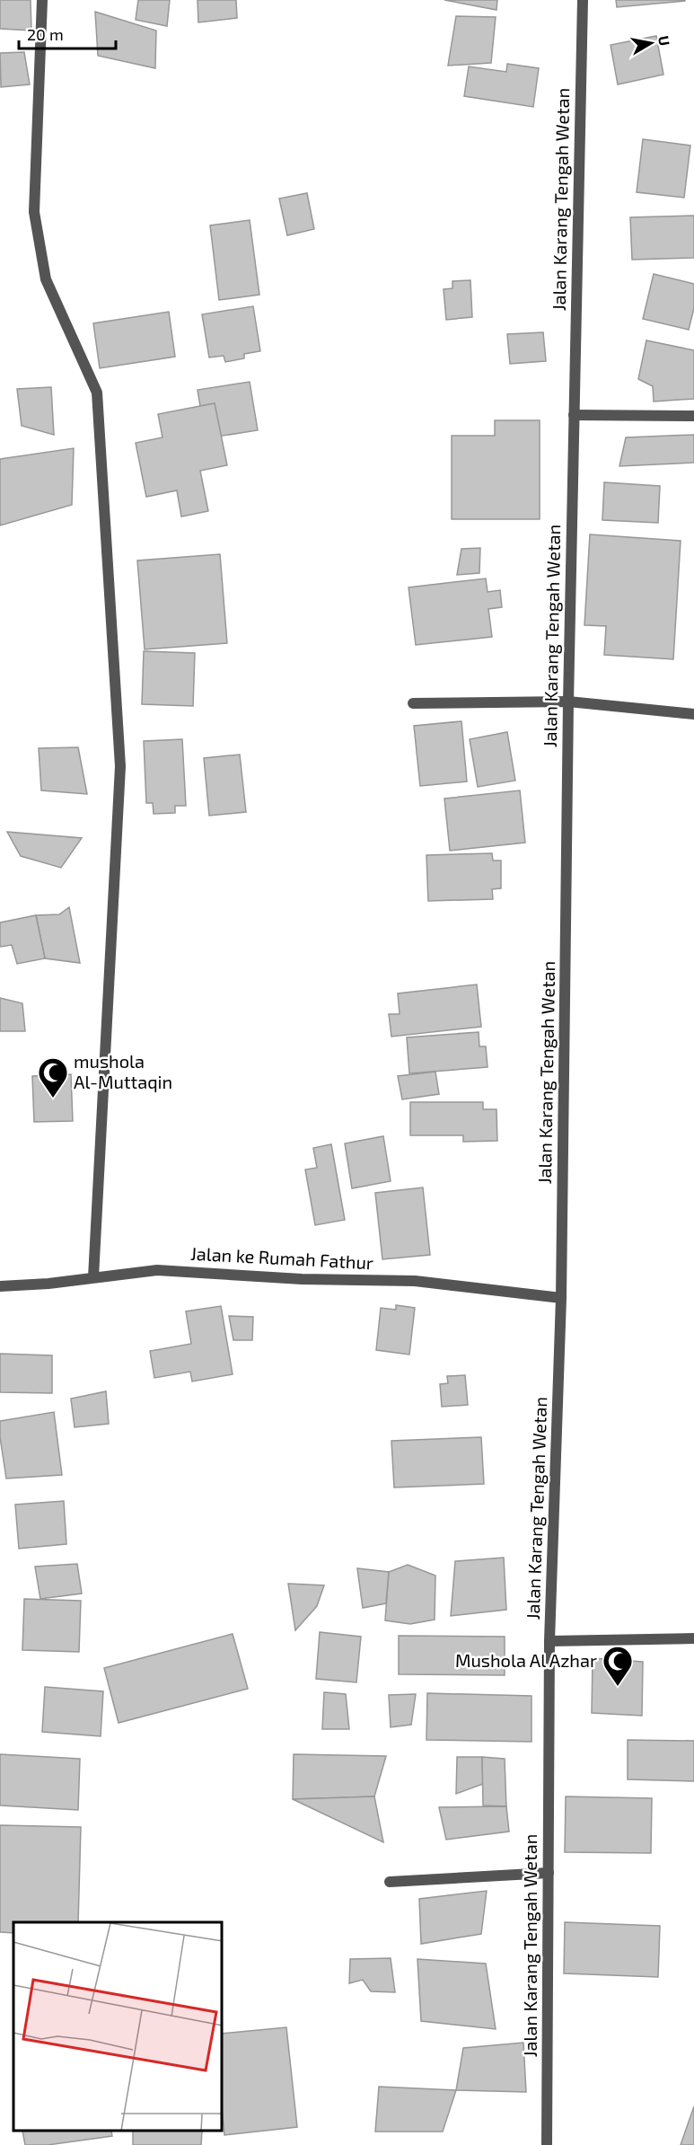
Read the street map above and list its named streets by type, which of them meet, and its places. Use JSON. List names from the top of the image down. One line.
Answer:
{"streets":{"street":["Jalan Karang Tengah Wetan","Jalan ke Rumah Fathur"]},"crossings":[["Jalan Karang Tengah Wetan","Jalan ke Rumah Fathur"]],"places":{"mosque":["mushola Al-Muttaqin","Mushola Al Azhar"]},"scale_bar":"20 m","north":"right"}
